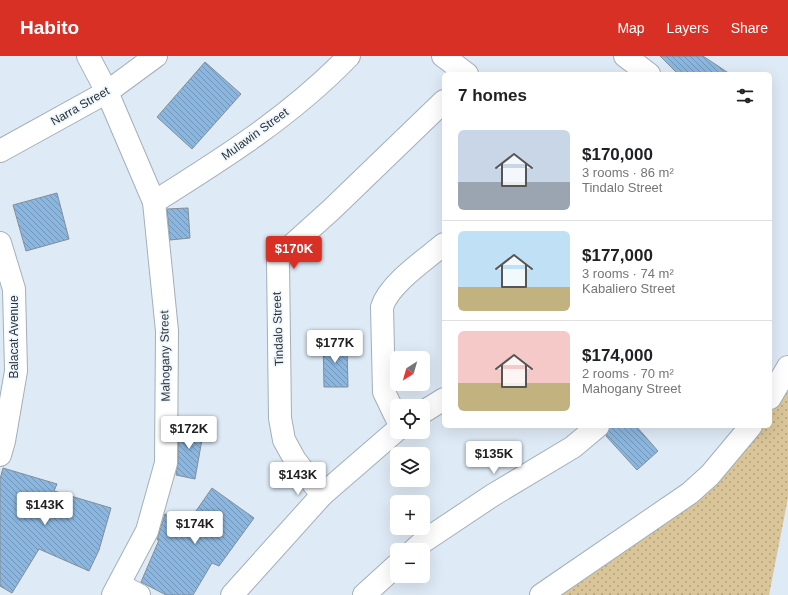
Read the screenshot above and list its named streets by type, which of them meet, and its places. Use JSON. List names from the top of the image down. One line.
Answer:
{"streets":{"main road":["Narra Street","Mulawin Street","Tindalo Street","Balacat Avenue","Mahogany Street"]},"crossings":[["Narra Street","Mahogany Street"],["Mulawin Street","Mahogany Street"]],"north":"bottom left","page":{"header":"Habito","nav":["Map","Layers","Share"],"heading":"7 homes","list":[{"name":"$170,000","note":"3 rooms · 86 m² · Tindalo Street"},{"name":"$177,000","note":"3 rooms · 74 m² · Kabaliero Street"},{"name":"$174,000","note":"2 rooms · 70 m² · Mahogany Street"}],"price":["$170K","$177K","$172K","$135K","$143K","$143K","$174K"],"map_buttons":["+","−"]}}
